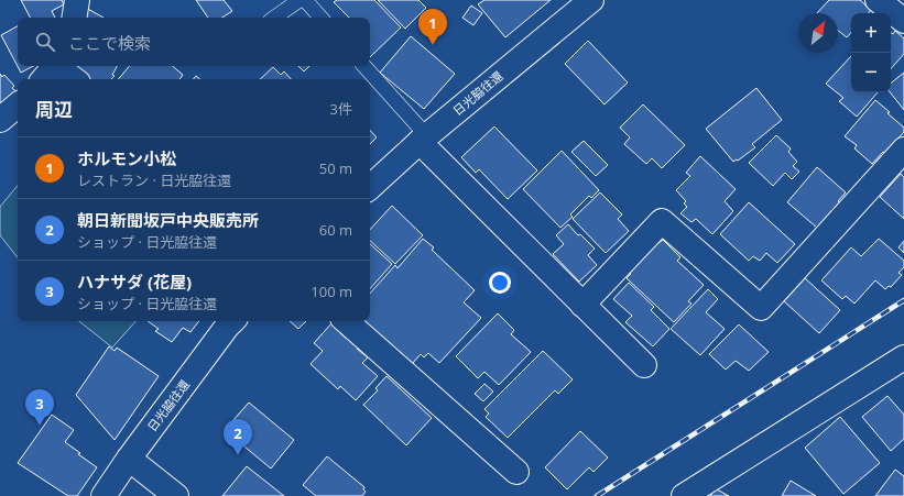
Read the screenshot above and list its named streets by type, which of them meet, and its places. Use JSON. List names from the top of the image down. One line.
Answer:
{"streets":{"street":["日光脇往還"]},"north":"top right","page":{"pins":["1","3","2"],"map_buttons":["+","−"],"search":"ここで検索","heading":["周辺","3件"],"list":[{"mark":"1","name":"ホルモン小松","note":"レストラン · 日光脇往還","value":"50 m"},{"mark":"2","name":"朝日新聞坂戸中央販売所","note":"ショップ · 日光脇往還","value":"60 m"},{"mark":"3","name":"ハナサダ (花屋)","note":"ショップ · 日光脇往還","value":"100 m"}]}}
